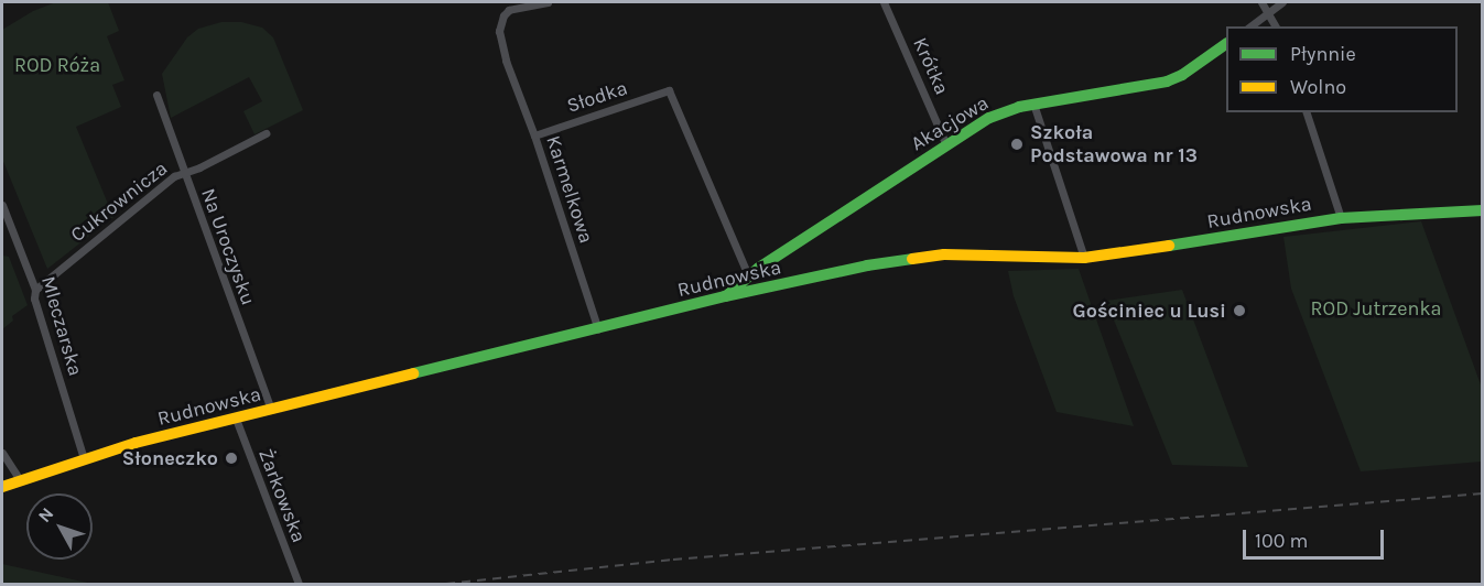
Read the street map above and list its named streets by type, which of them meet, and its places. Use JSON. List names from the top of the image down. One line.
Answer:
{"streets":{"main road":["Akacjowa","Rudnowska"],"street":["Krótka","Słodka","Karmelkowa","Cukrownicza","Na Uroczysku","Mleczarska","Żarkowska"]},"crossings":[["Krótka","Akacjowa"],["Słodka","Akacjowa"],["Słodka","Karmelkowa"],["Akacjowa","Rudnowska"],["Karmelkowa","Rudnowska"],["Cukrownicza","Na Uroczysku"],["Cukrownicza","Mleczarska"],["Rudnowska","Na Uroczysku"],["Rudnowska","Mleczarska"],["Rudnowska","Żarkowska"]],"parks":["ROD Róża","ROD Jutrzenka"],"places":["Szkoła Podstawowa nr 13","Gościniec u Lusi","Słoneczko"],"legend":["Płynnie","Wolno"],"scale_bar":"100 m","north":"top left"}
